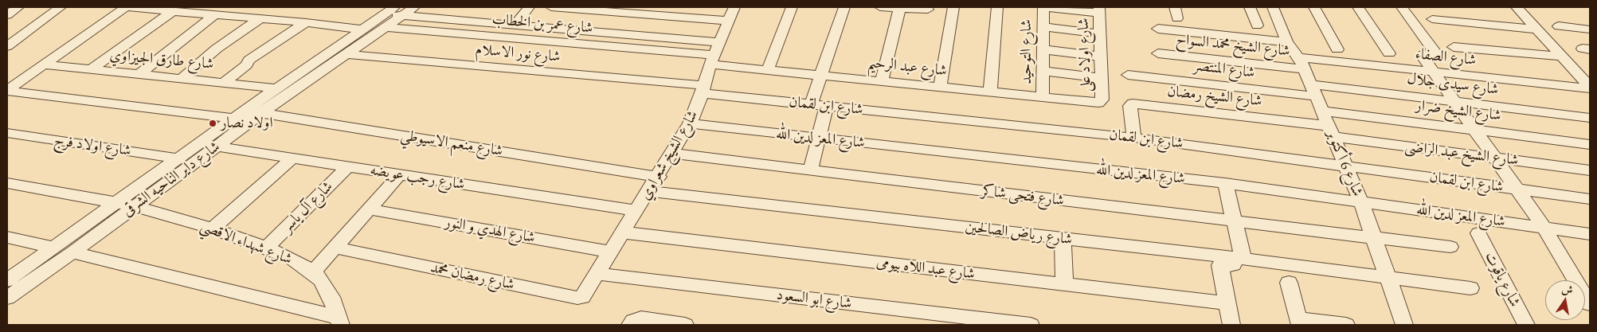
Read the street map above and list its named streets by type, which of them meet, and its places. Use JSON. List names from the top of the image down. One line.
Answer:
{"streets":{"street":["شارع عمر بن الخطاب","شارع الشيخ محمد السواح","شارع التوحيد","شارع نور الاسلام","شارع اولاد على","شارع الصفاء","شارع طارق الجيزاوي","شارع عبد الرحيم","شارع المنتصر","شارع سيدى جلال","شارع الشيخ رمضان","شارع ابن لقمان","شارع الشيخ ضرار","شارع المعز لدين الله","شارع منعم الاسيوطي","شارع اولاد فرج","شارع الشيخ عبد الراضى","شارع الشيخ شعراوي","شارع 6 أكتوبر","شارع رجب عويضه","شارع داير الناحيه الشرقى","شارع فتحى شاكر","شارع آل ياسر","شارع الهدي و النور","شارع رياض الصالحين","شارع شهداء الاقصي","شارع عبد اللاه بيومى","شارع رمضان محمد","شارع ياقوت","شارع ابو السعود"]},"crossings":[["شارع عمر بن الخطاب","شارع عبد الرحيم"],["شارع عمر بن الخطاب","شارع الشيخ شعراوي"],["شارع عمر بن الخطاب","شارع داير الناحيه الشرقى"],["شارع الشيخ محمد السواح","شارع الصفاء"],["شارع الشيخ محمد السواح","شارع 6 أكتوبر"],["شارع التوحيد","شارع عبد الرحيم"],["شارع نور الاسلام","شارع ابن لقمان"],["شارع نور الاسلام","شارع الشيخ شعراوي"],["شارع نور الاسلام","شارع داير الناحيه الشرقى"],["شارع اولاد على","شارع عبد الرحيم"],["شارع الصفاء","شارع 6 أكتوبر"],["شارع طارق الجيزاوي","شارع داير الناحيه الشرقى"],["شارع عبد الرحيم","شارع الشيخ شعراوي"],["شارع المنتصر","شارع سيدى جلال"],["شارع المنتصر","شارع 6 أكتوبر"],["شارع سيدى جلال","شارع 6 أكتوبر"],["شارع الشيخ رمضان","شارع ابن لقمان"],["شارع الشيخ رمضان","شارع الشيخ عبد الراضى"],["شارع الشيخ رمضان","شارع 6 أكتوبر"],["شارع ابن لقمان","شارع الشيخ شعراوي"],["شارع ابن لقمان","شارع 6 أكتوبر"],["شارع الشيخ ضرار","شارع 6 أكتوبر"],["شارع المعز لدين الله","شارع الشيخ شعراوي"],["شارع المعز لدين الله","شارع 6 أكتوبر"],["شارع منعم الاسيوطي","شارع الشيخ شعراوي"],["شارع منعم الاسيوطي","شارع داير الناحيه الشرقى"],["شارع اولاد فرج","شارع داير الناحيه الشرقى"],["شارع الشيخ عبد الراضى","شارع 6 أكتوبر"],["شارع الشيخ شعراوي","شارع رجب عويضه"],["شارع الشيخ شعراوي","شارع فتحى شاكر"],["شارع الشيخ شعراوي","شارع الهدي و النور"],["شارع الشيخ شعراوي","شارع رياض الصالحين"],["شارع الشيخ شعراوي","شارع عبد اللاه بيومى"],["شارع الشيخ شعراوي","شارع رمضان محمد"],["شارع الشيخ شعراوي","شارع ابو السعود"],["شارع 6 أكتوبر","شارع فتحى شاكر"],["شارع 6 أكتوبر","شارع رياض الصالحين"],["شارع رجب عويضه","شارع داير الناحيه الشرقى"],["شارع رجب عويضه","شارع آل ياسر"],["شارع داير الناحيه الشرقى","شارع شهداء الاقصي"],["شارع آل ياسر","شارع شهداء الاقصي"],["شارع رمضان محمد","شارع ابو السعود"]],"places":["اولاد نصار"],"north":"top"}
